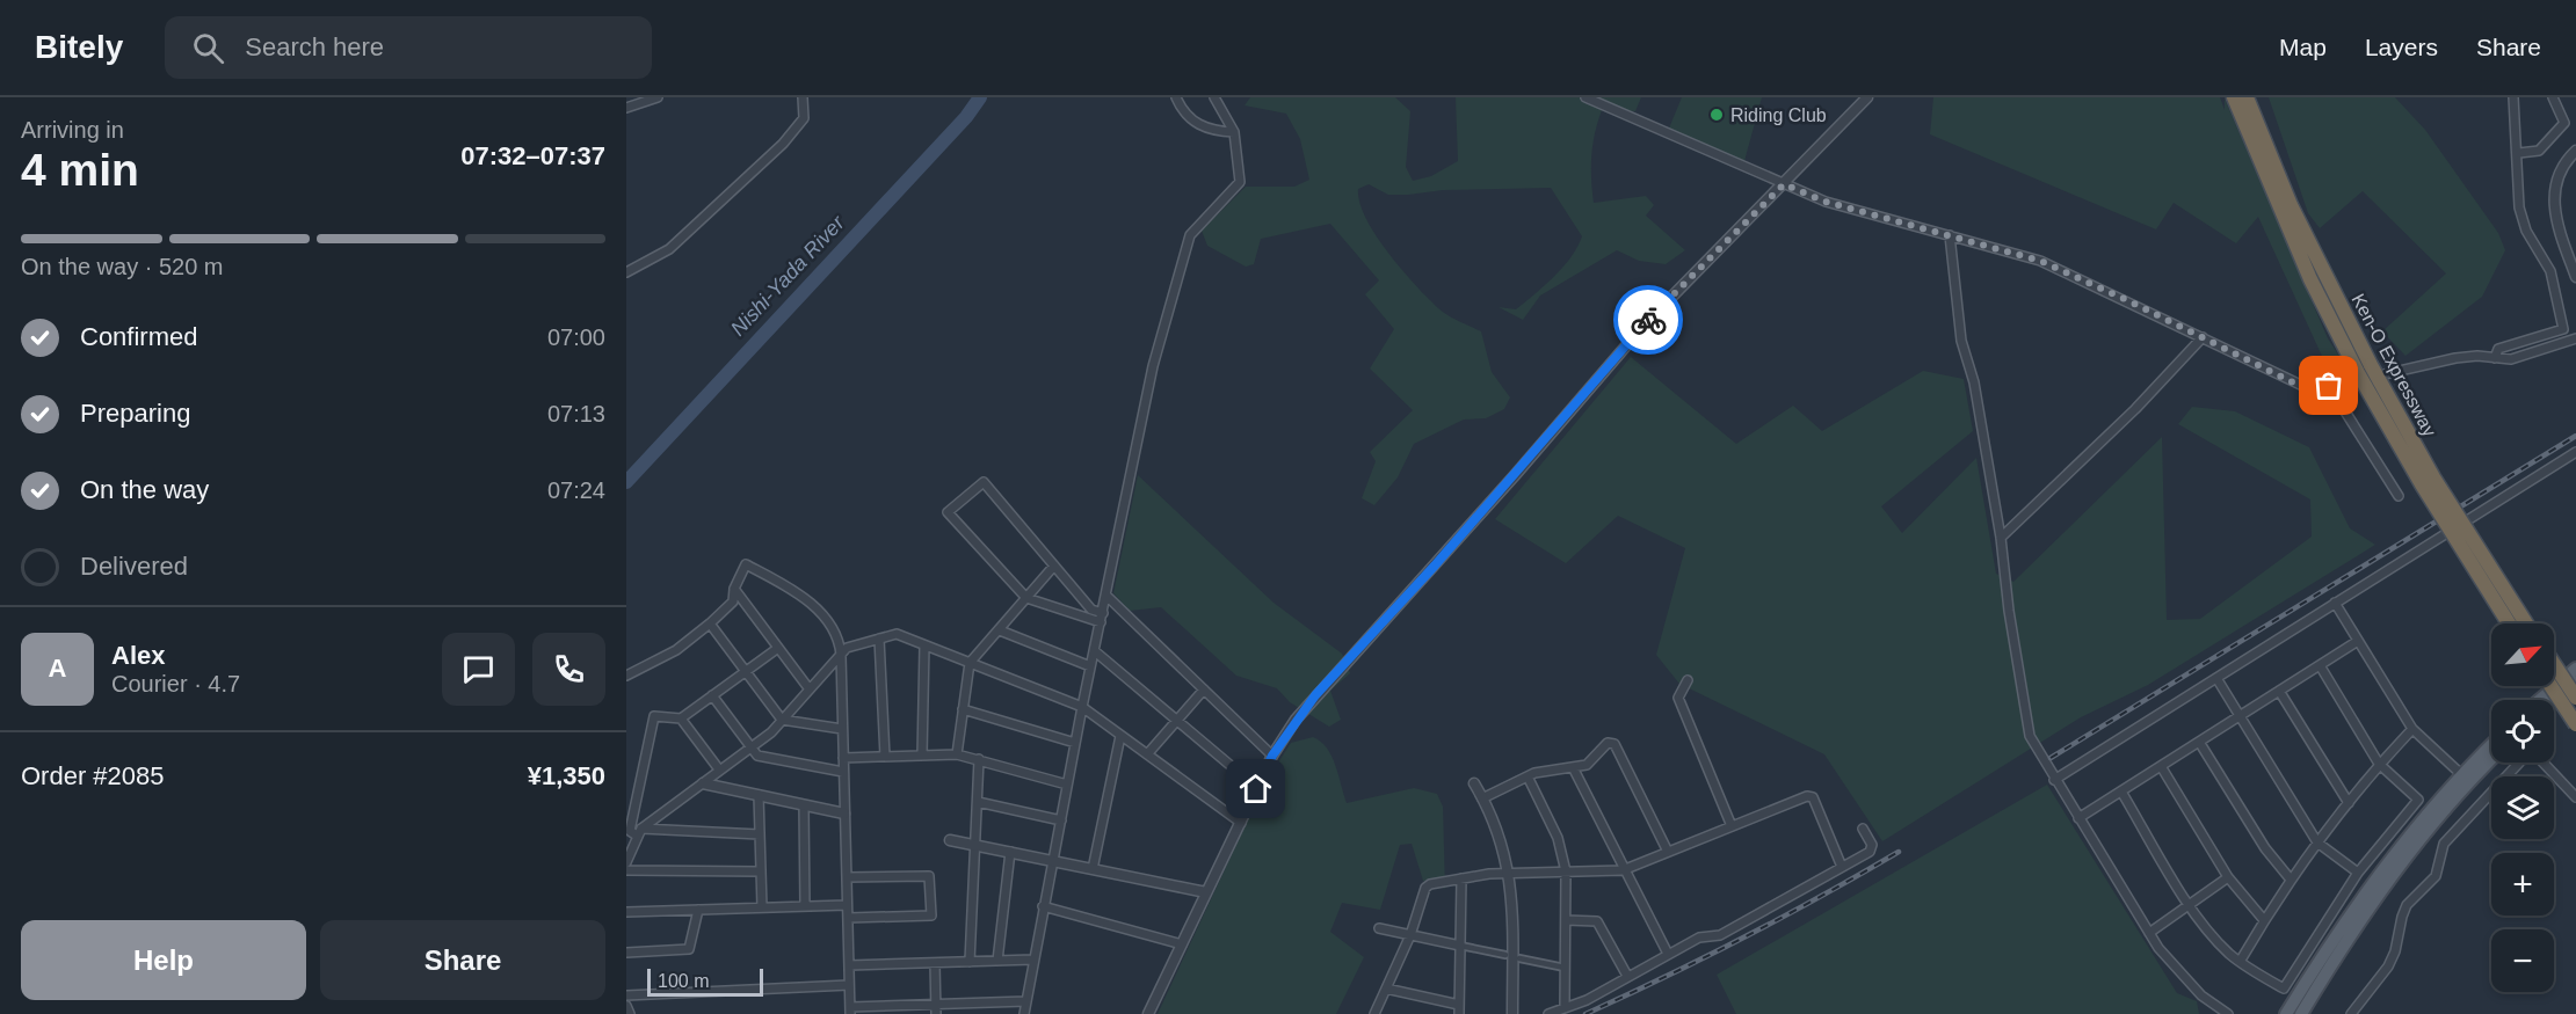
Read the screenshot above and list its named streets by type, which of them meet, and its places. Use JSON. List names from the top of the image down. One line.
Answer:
{"streets":{"highway":["Ken-O Expressway"]},"water":["Nishi-Yada River"],"places":["Riding Club"],"scale_bar":"100 m","north":"top right","page":{"header":"Bitely","search":"Search here","nav":["Map","Layers","Share"],"heading":["4 min","Arriving in","07:32–07:37"],"panel":["Alex","Courier · 4.7","Order #2085","¥1,350"],"bar":"On the way · 520 m","list":[["Confirmed","07:00"],["Preparing","07:13"],["On the way","07:24"],"Delivered"],"map_buttons":["+","−"],"round":"A","buttons":["Help","Share"],"scale":"100 m"}}
